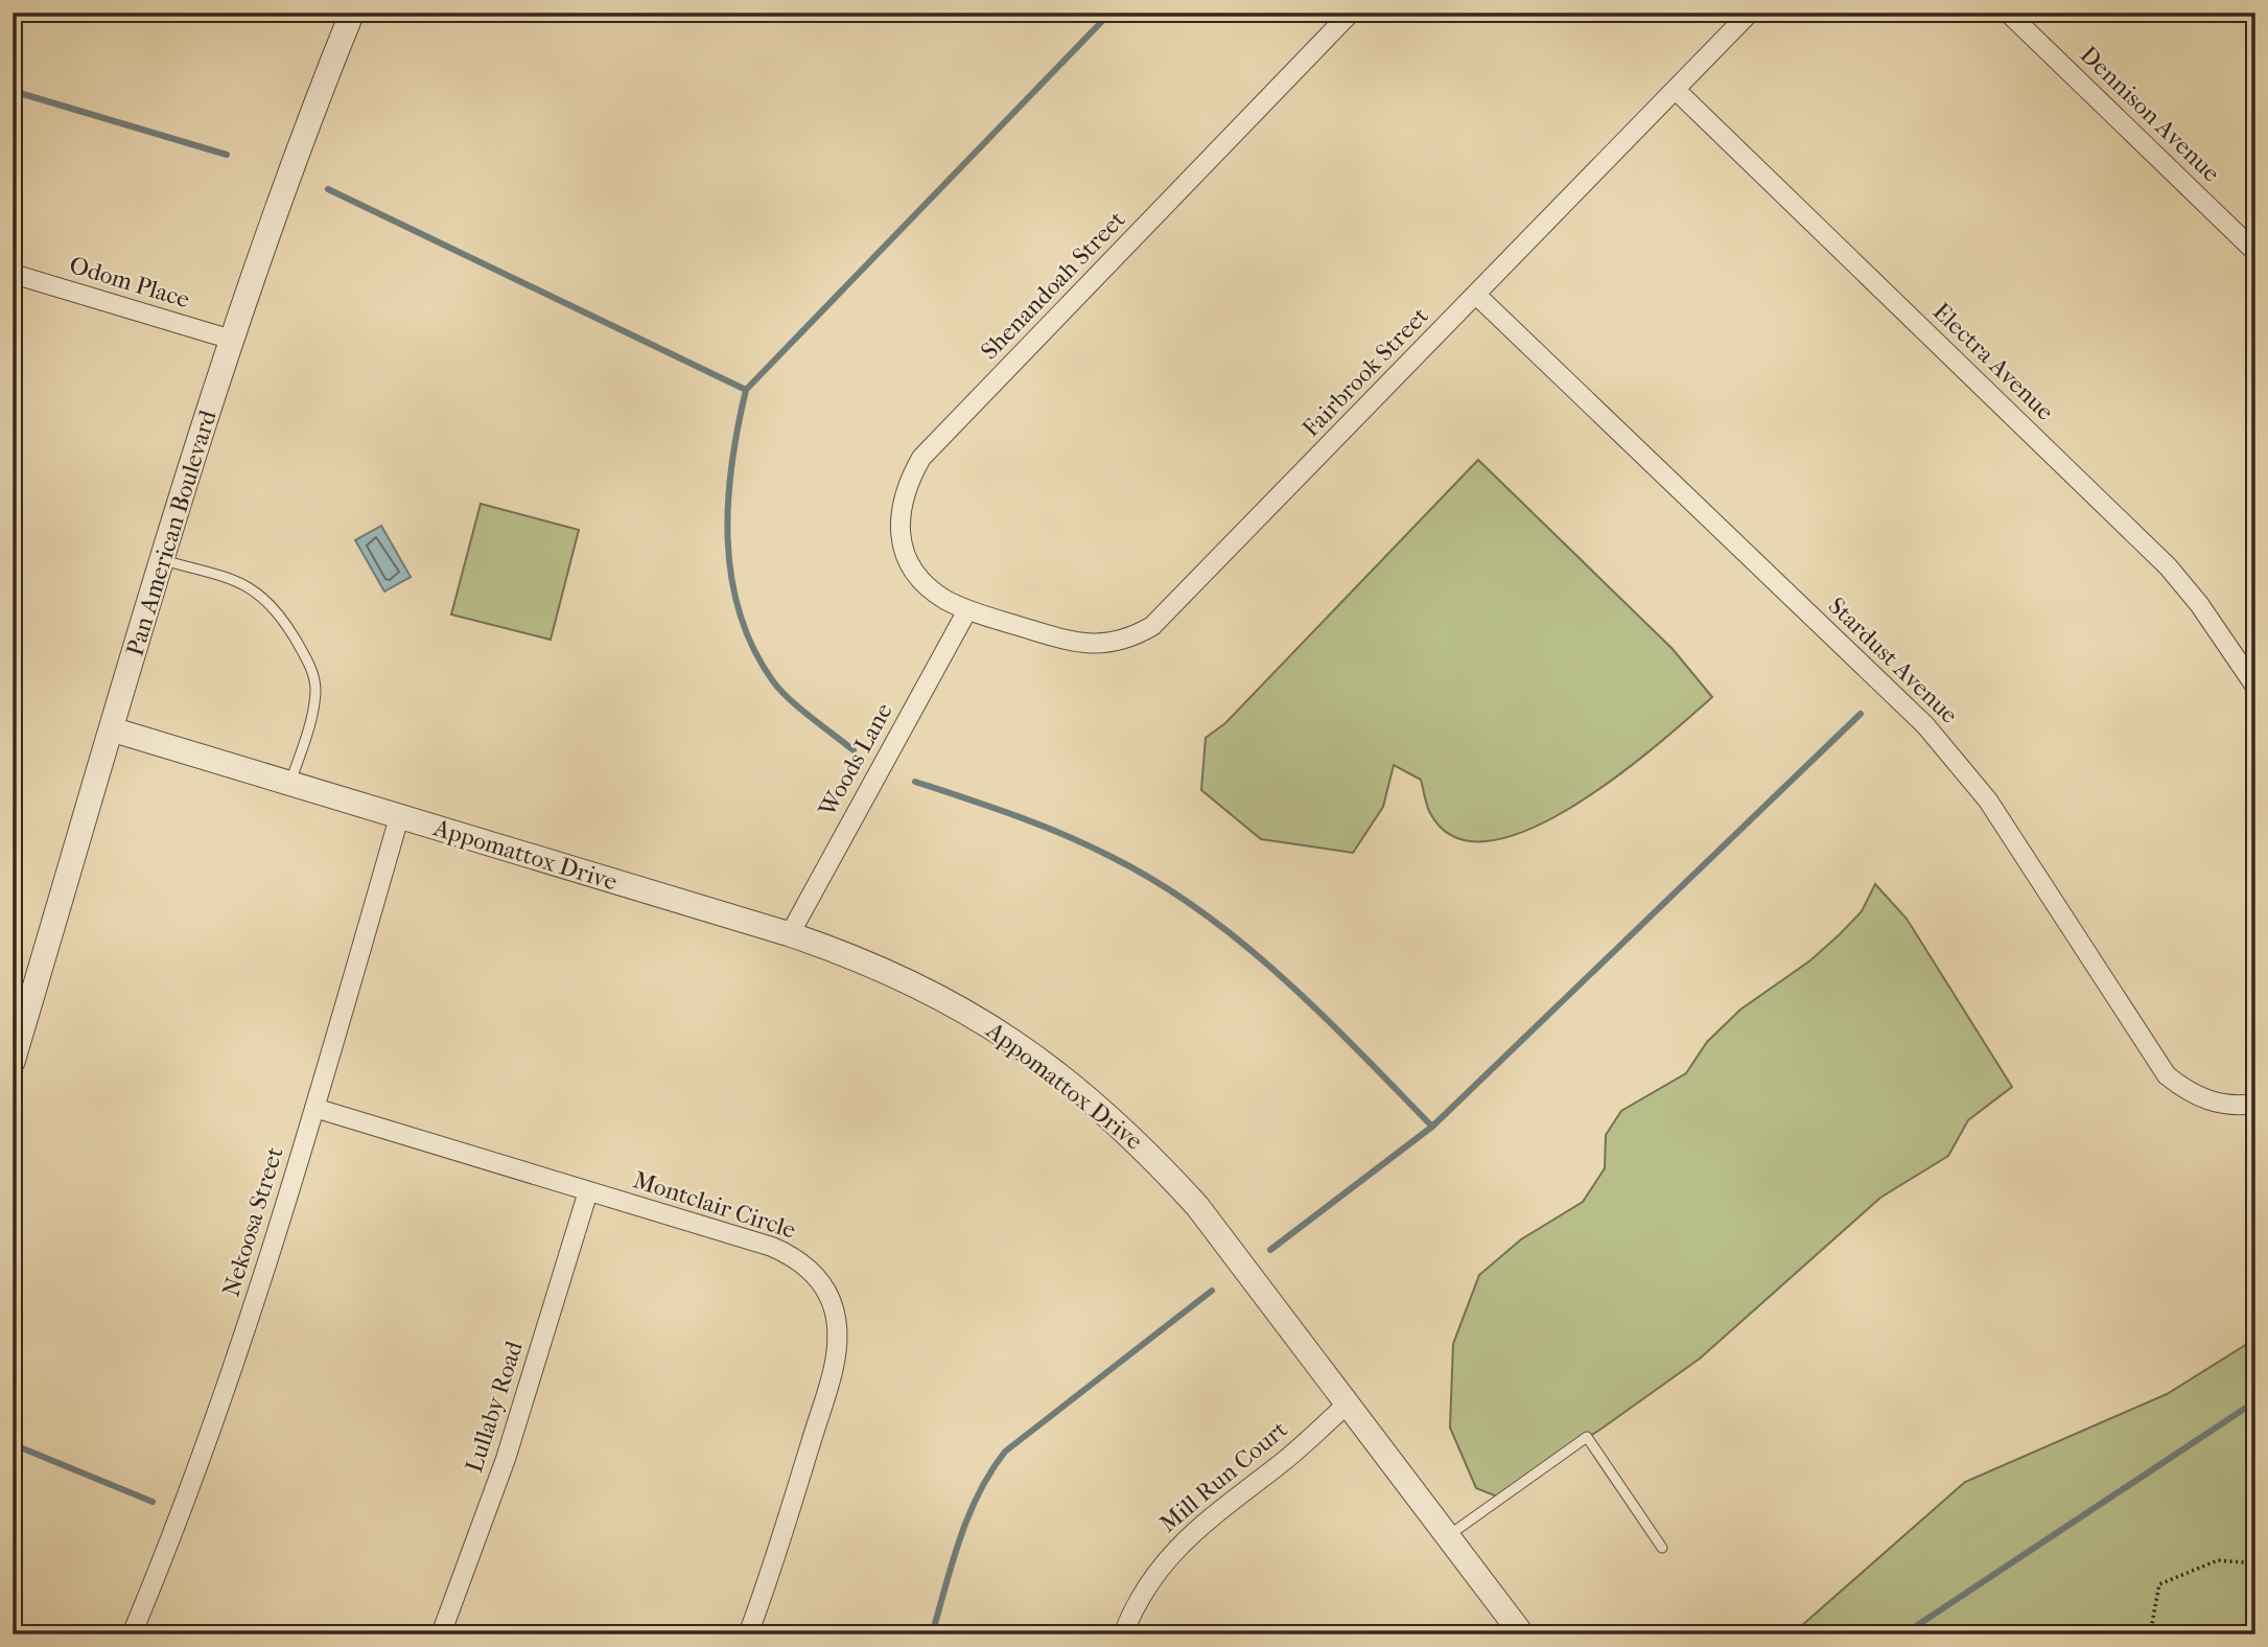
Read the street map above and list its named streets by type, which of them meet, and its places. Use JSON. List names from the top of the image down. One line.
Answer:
{"streets":{"street":["Dennison Avenue","Odom Place","Shenandoah Street","Electra Avenue","Fairbrook Street","Pan American Boulevard","Stardust Avenue","Woods Lane","Appomattox Drive","Montclair Circle","Nekoosa Street","Lullaby Road","Mill Run Court"]},"crossings":[["Odom Place","Pan American Boulevard"],["Shenandoah Street","Fairbrook Street"],["Shenandoah Street","Woods Lane"],["Electra Avenue","Fairbrook Street"],["Fairbrook Street","Stardust Avenue"],["Fairbrook Street","Woods Lane"],["Pan American Boulevard","Appomattox Drive"],["Woods Lane","Appomattox Drive"],["Appomattox Drive","Nekoosa Street"],["Appomattox Drive","Mill Run Court"],["Montclair Circle","Nekoosa Street"],["Montclair Circle","Lullaby Road"]]}
